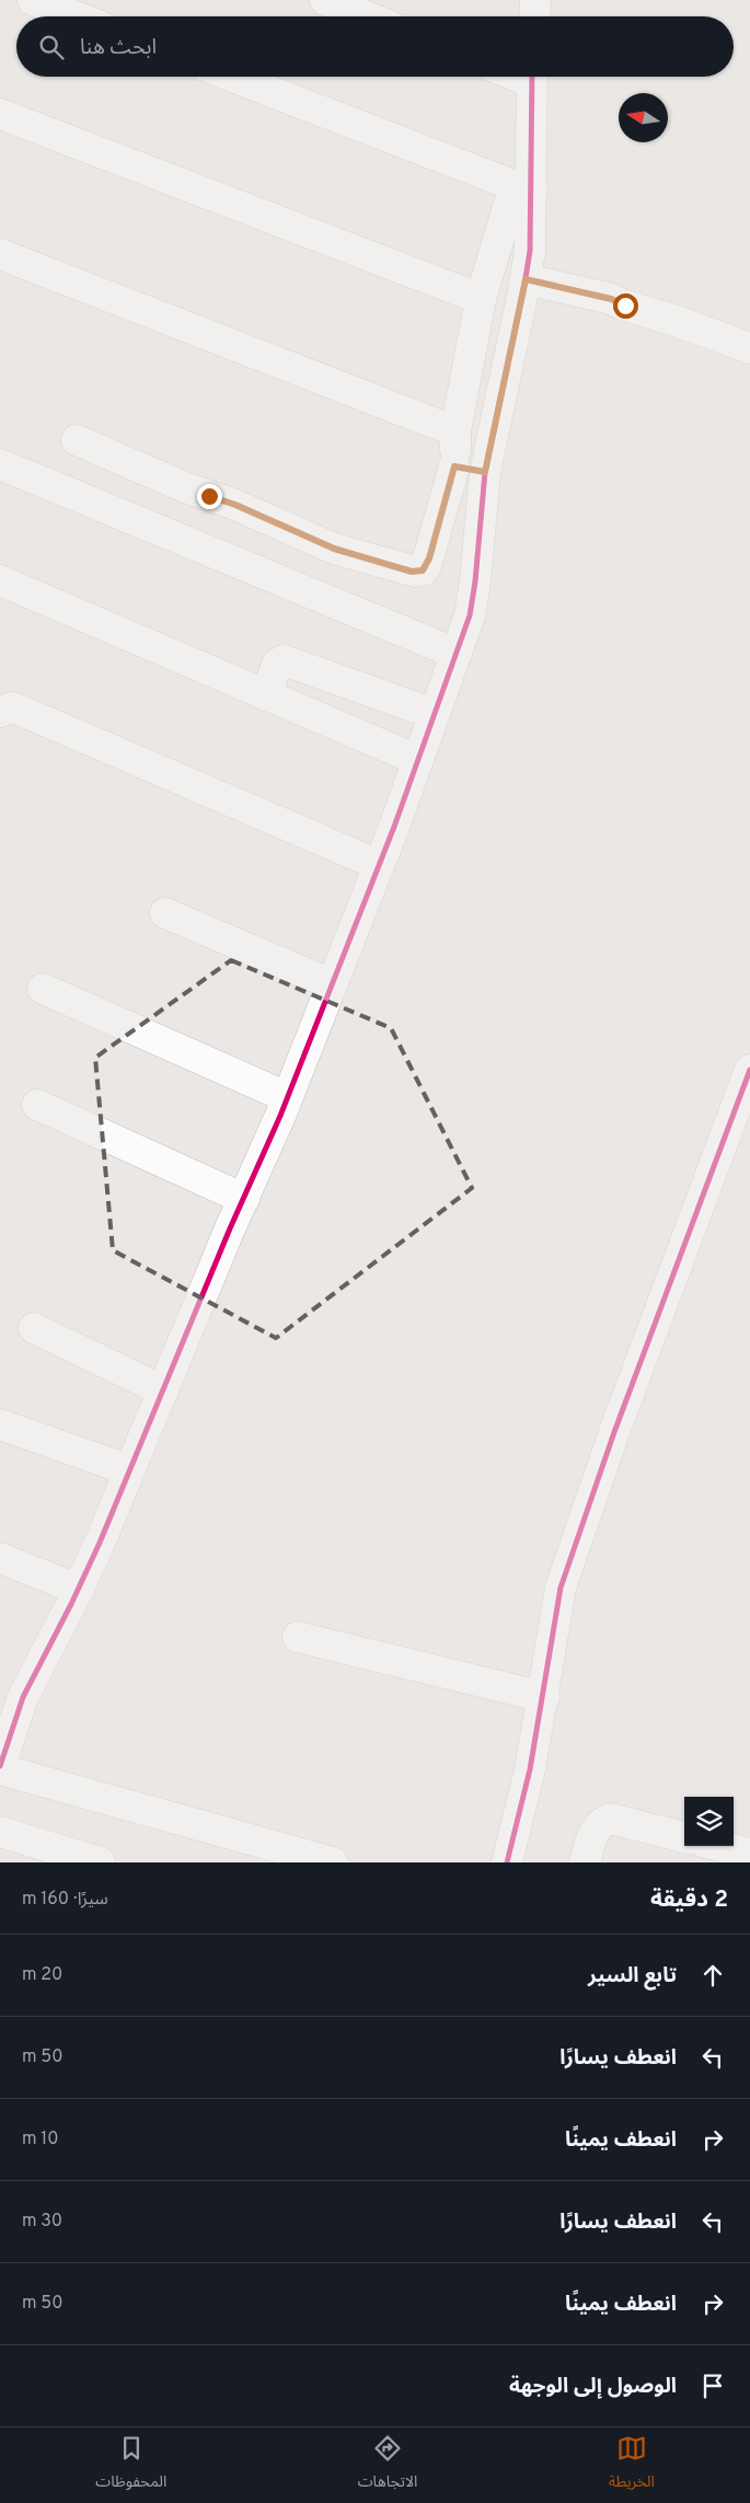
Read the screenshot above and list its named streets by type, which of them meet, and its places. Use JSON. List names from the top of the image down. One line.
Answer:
{"north":"left","page":{"search":"ابحث هنا","heading":["2 دقيقة","سيرًا · 160 m"],"list":[["تابع السير","20 m"],["انعطف يسارًا","50 m"],["انعطف يمينًا","10 m"],["انعطف يسارًا","30 m"],["انعطف يمينًا","50 m"],"الوصول إلى الوجهة"],"nav":["الخريطة","الاتجاهات","المحفوظات"]}}
